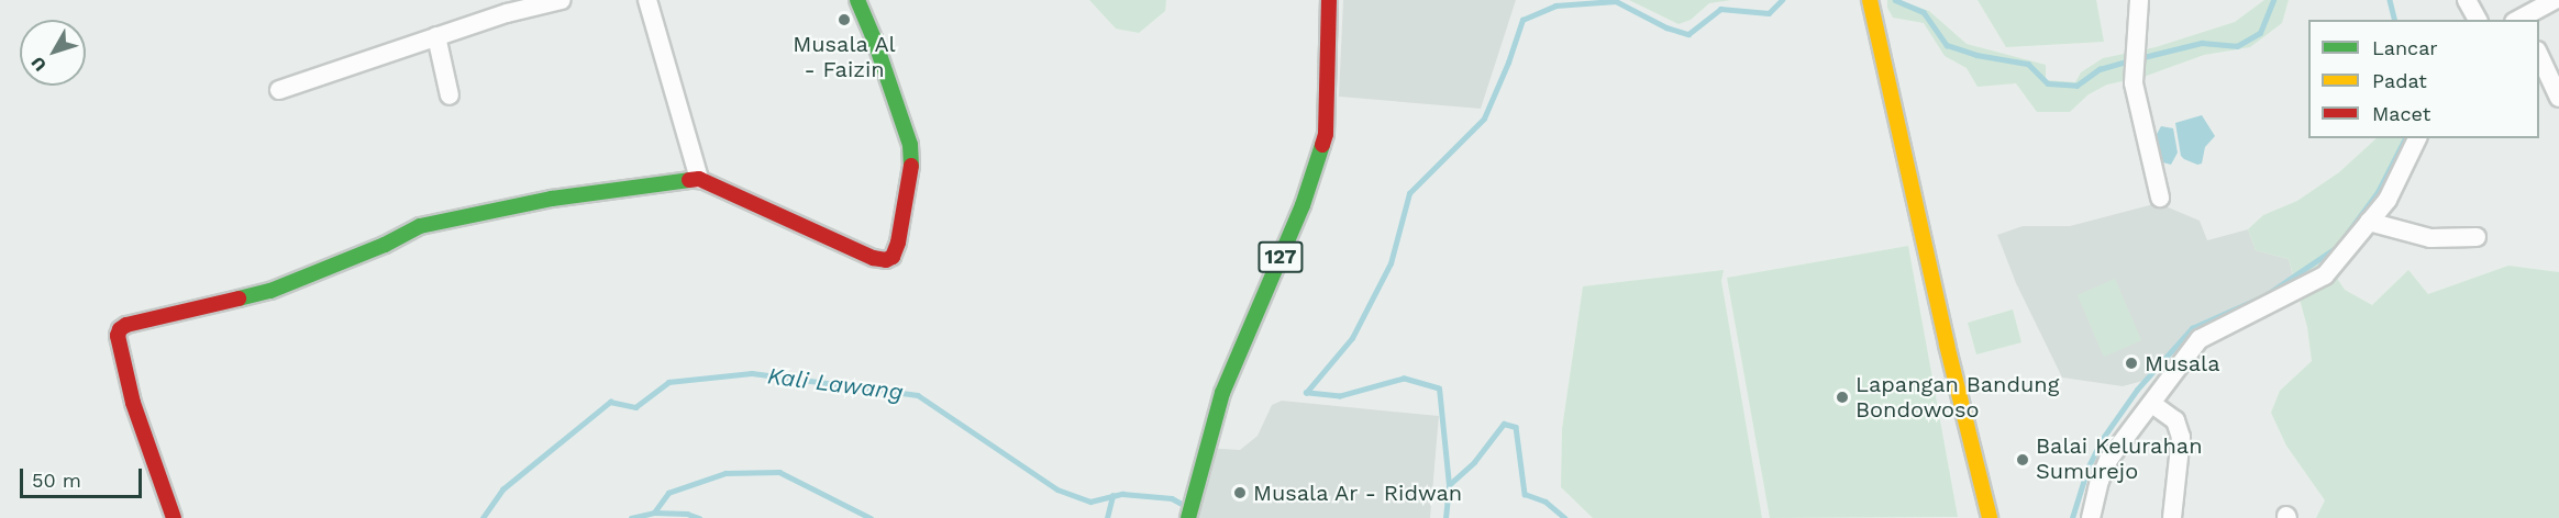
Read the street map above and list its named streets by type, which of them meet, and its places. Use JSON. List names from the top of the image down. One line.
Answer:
{"streets":{"street":["127"]},"water":["Kali Lawang"],"places":["Musala Al - Faizin","Musala","Lapangan Bandung Bondowoso","Balai Kelurahan Sumurejo","Musala Ar - Ridwan"],"legend":["Lancar","Padat","Macet"],"scale_bar":"50 m","north":"bottom left"}
